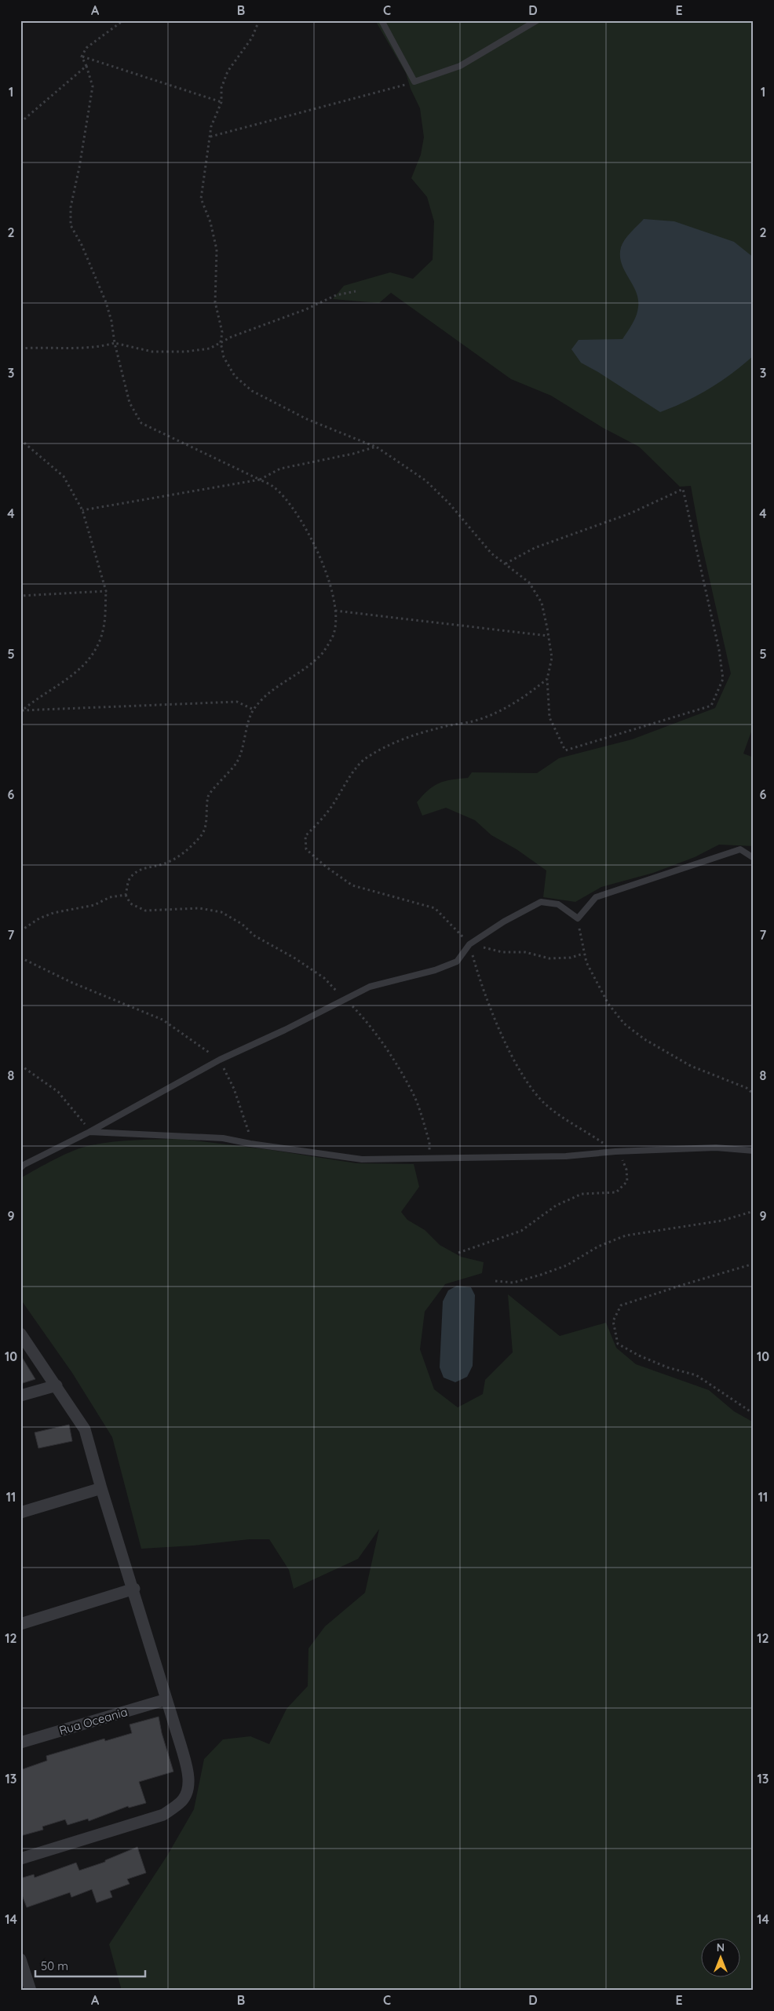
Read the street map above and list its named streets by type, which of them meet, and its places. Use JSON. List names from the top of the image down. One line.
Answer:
{"streets":{"street":["Rua Oceania"]},"scale_bar":"50 m","north":"top","grid":{"columns":["A","B","C","D","E"],"rows":["1","2","3","4","5","6","7","8","9","10","11","12","13","14"]}}
